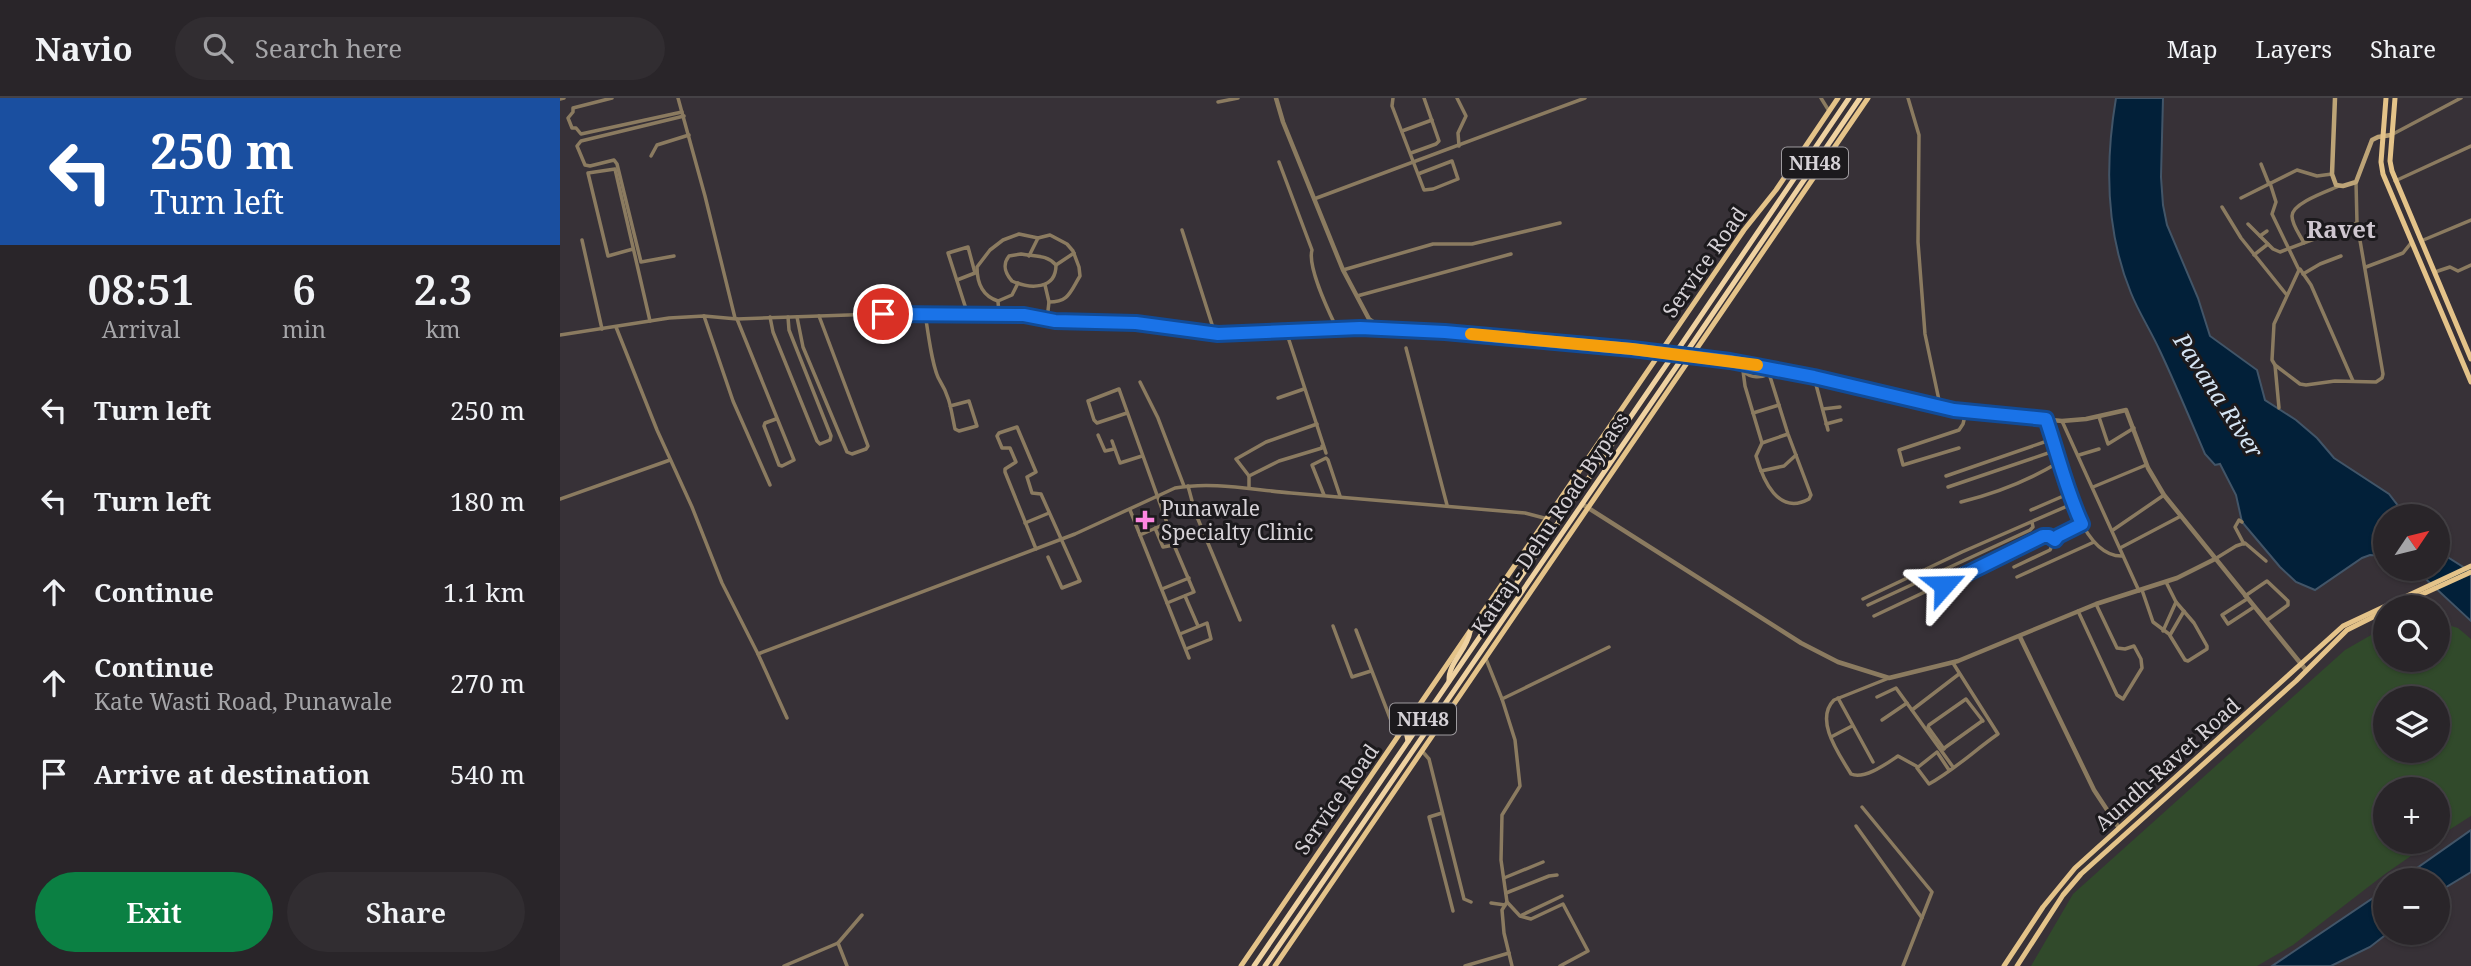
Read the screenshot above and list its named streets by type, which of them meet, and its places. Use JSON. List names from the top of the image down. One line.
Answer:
{"streets":{"highway":["NH48","Katraj - Dehu Road Bypass"],"main road":["Service Road","Aundh-Ravet Road"]},"districts":["Ravet"],"water":["Pavana River"],"places":{"health":["Punawale Specialty Clinic"]},"north":"top right","page":{"header":"Navio","search":"Search here","nav":["Map","Layers","Share"],"turn":["250 m","Turn left"],"eta":["08:51","Arrival","6","min","2.3","km"],"list":[{"name":"Turn left","value":"250 m"},{"name":"Turn left","value":"180 m"},{"name":"Continue","value":"1.1 km"},{"name":"Continue","note":"Kate Wasti Road, Punawale","value":"270 m"},{"name":"Arrive at destination","value":"540 m"}],"map_buttons":["+","−"],"buttons":["Exit","Share"]}}
